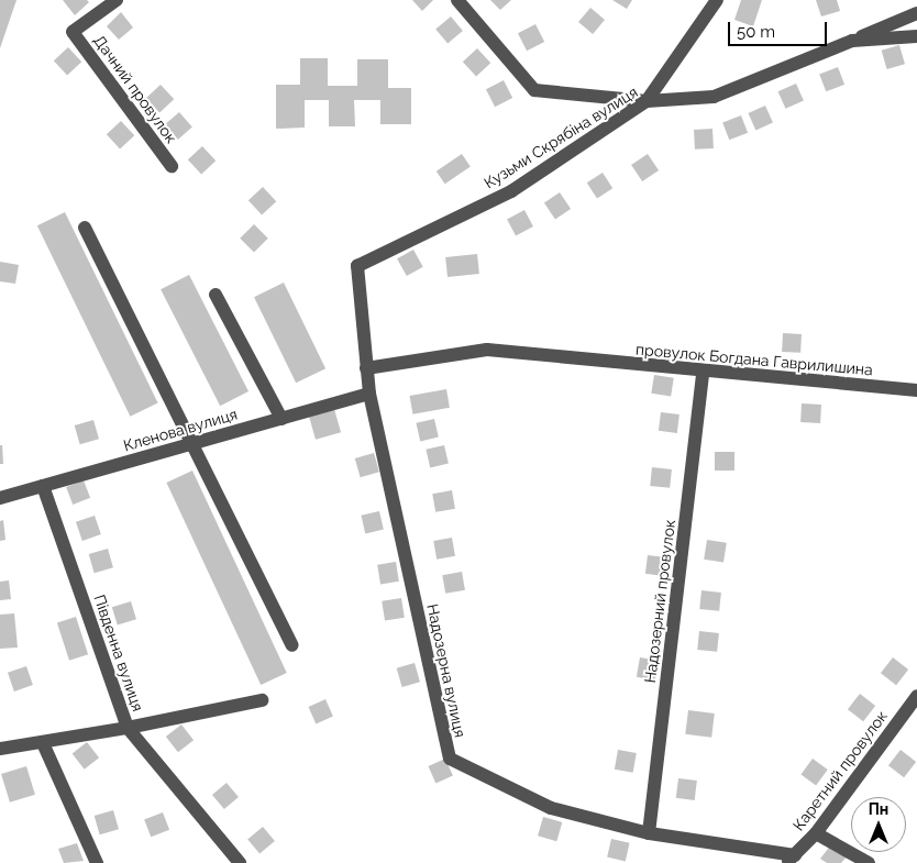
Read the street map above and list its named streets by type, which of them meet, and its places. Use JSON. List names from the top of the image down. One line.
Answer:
{"streets":{"street":["Дачний провулок","Кузьми Скрябіна вулиця","провулок Богдана Гаврилишина","Кленова вулиця","Надозерний провулок","Південна вулиця","Надозерна вулиця","Каретний провулок"]},"crossings":[["Кузьми Скрябіна вулиця","Надозерна вулиця"],["провулок Богдана Гаврилишина","Надозерний провулок"],["провулок Богдана Гаврилишина","Надозерна вулиця"],["Кленова вулиця","Південна вулиця"],["Кленова вулиця","Надозерна вулиця"],["Надозерний провулок","Надозерна вулиця"],["Надозерна вулиця","Каретний провулок"]],"scale_bar":"50 m","north":"top"}
